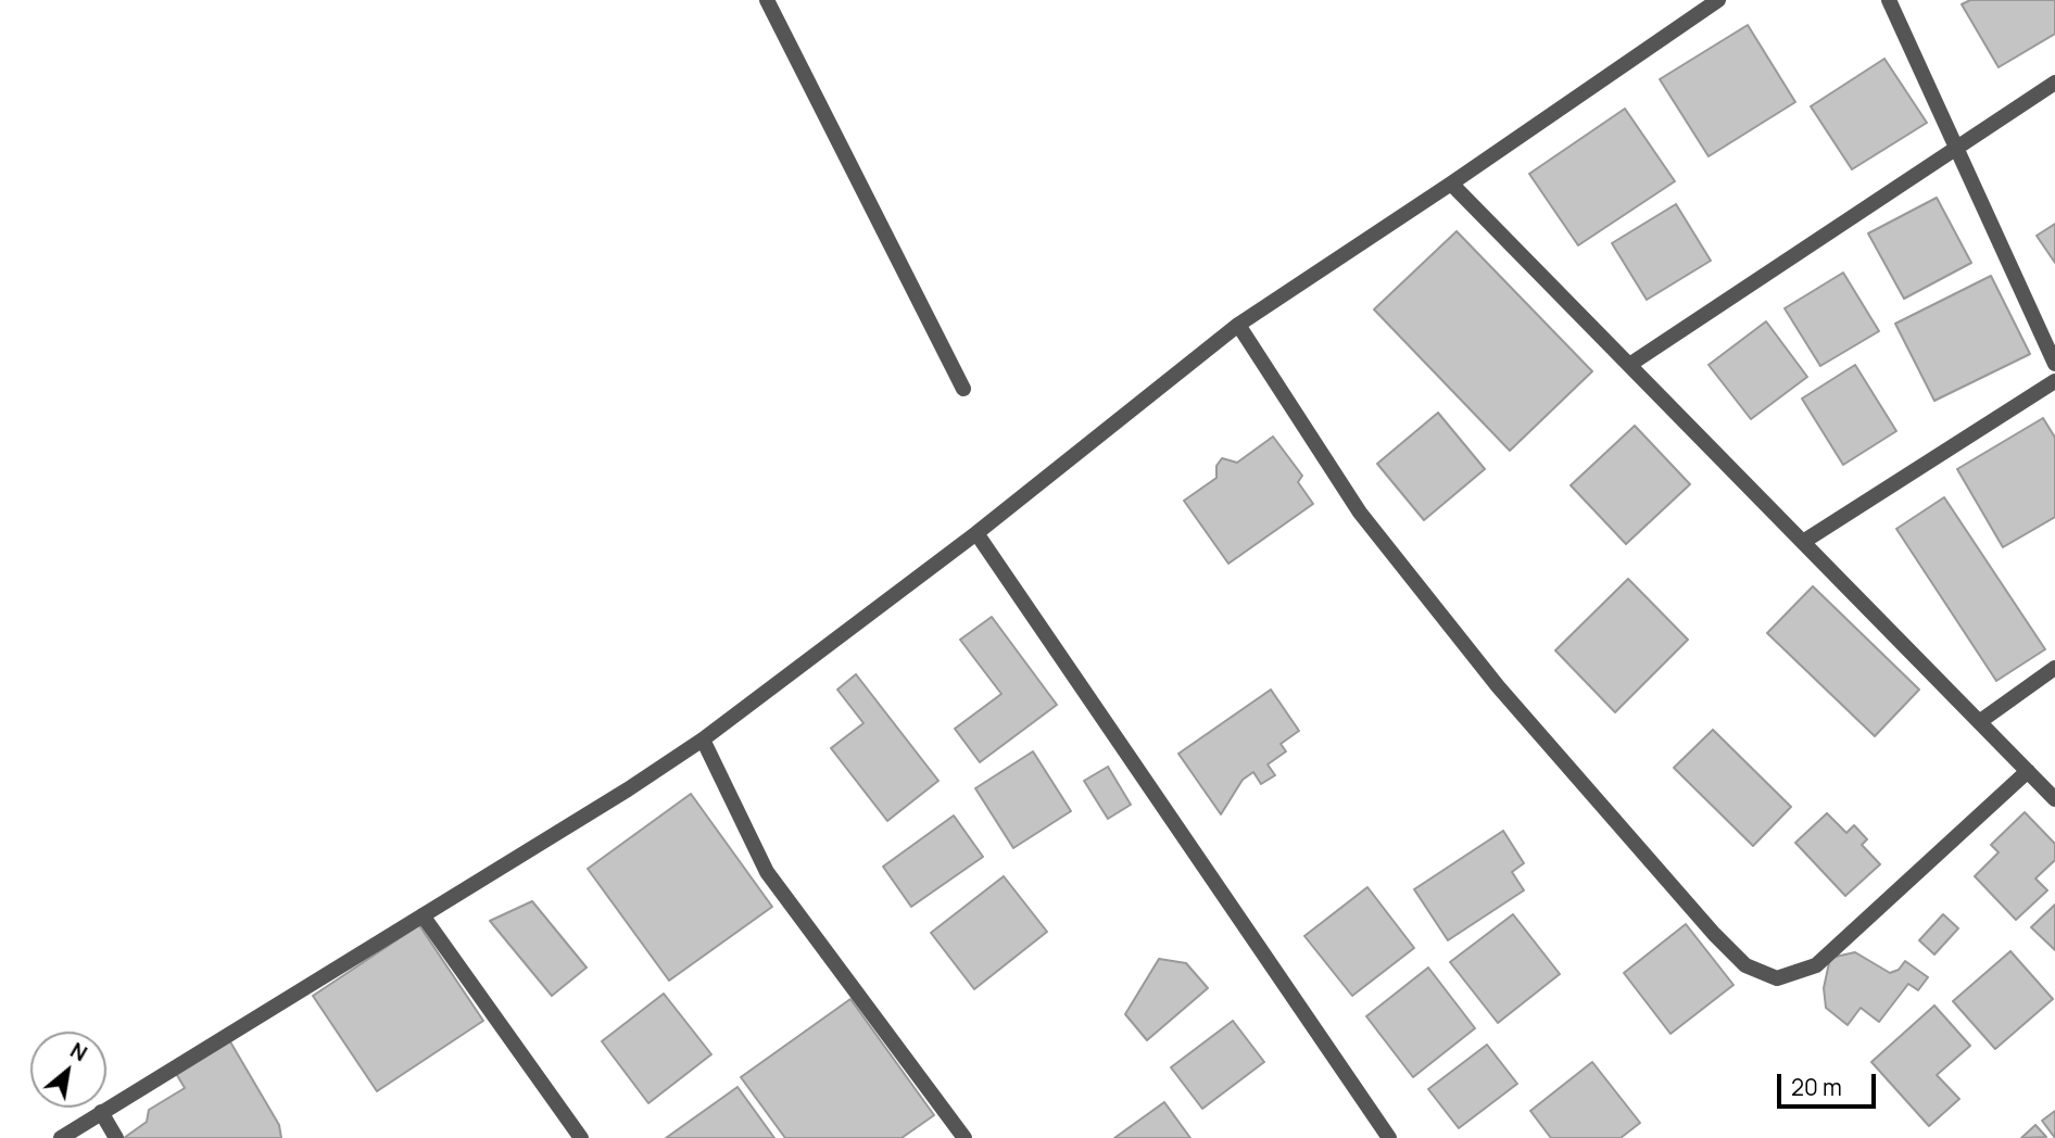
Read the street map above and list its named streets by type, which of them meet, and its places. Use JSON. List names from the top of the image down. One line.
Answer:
{"scale_bar":"20 m","north":"top right"}
